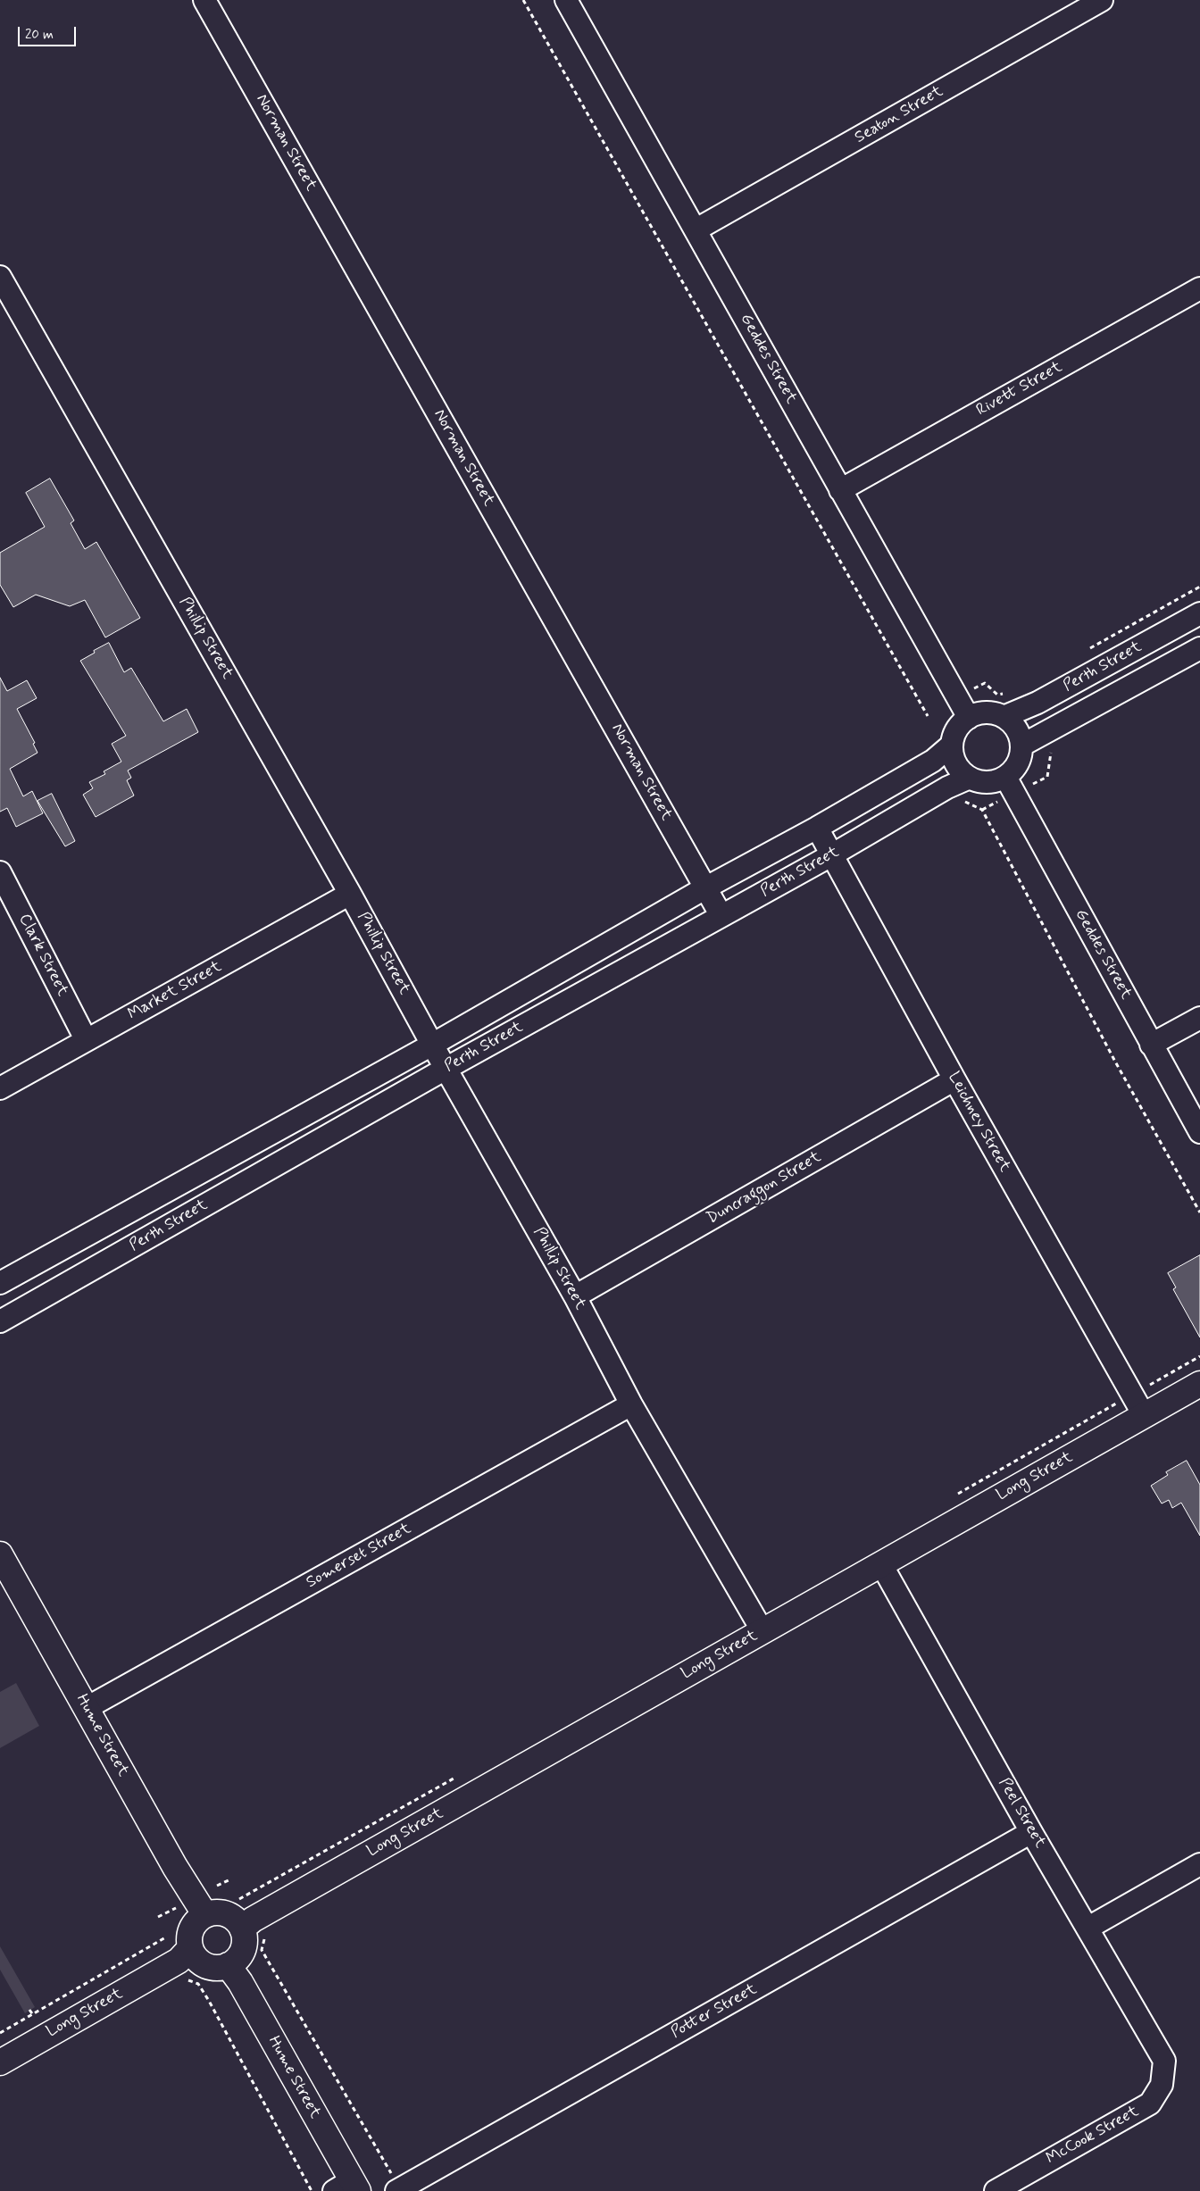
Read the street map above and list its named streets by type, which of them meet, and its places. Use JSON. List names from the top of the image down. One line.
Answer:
{"streets":{"street":["Seaton Street","Norman Street","Geddes Street","Rivett Street","Phillip Street","Perth Street","Clark Street","Market Street","Leichney Street","Duncraggon Street","Long Street","Somerset Street","Hume Street","Peel Street","Potter Street","McCook Street"]},"crossings":[["Seaton Street","Geddes Street"],["Norman Street","Perth Street"],["Geddes Street","Rivett Street"],["Geddes Street","Perth Street"],["Phillip Street","Perth Street"],["Phillip Street","Market Street"],["Phillip Street","Duncraggon Street"],["Phillip Street","Long Street"],["Phillip Street","Somerset Street"],["Perth Street","Leichney Street"],["Clark Street","Market Street"],["Leichney Street","Duncraggon Street"],["Leichney Street","Long Street"],["Long Street","Hume Street"],["Long Street","Peel Street"],["Somerset Street","Hume Street"],["Peel Street","Potter Street"],["Peel Street","McCook Street"]],"scale_bar":"20 m"}
